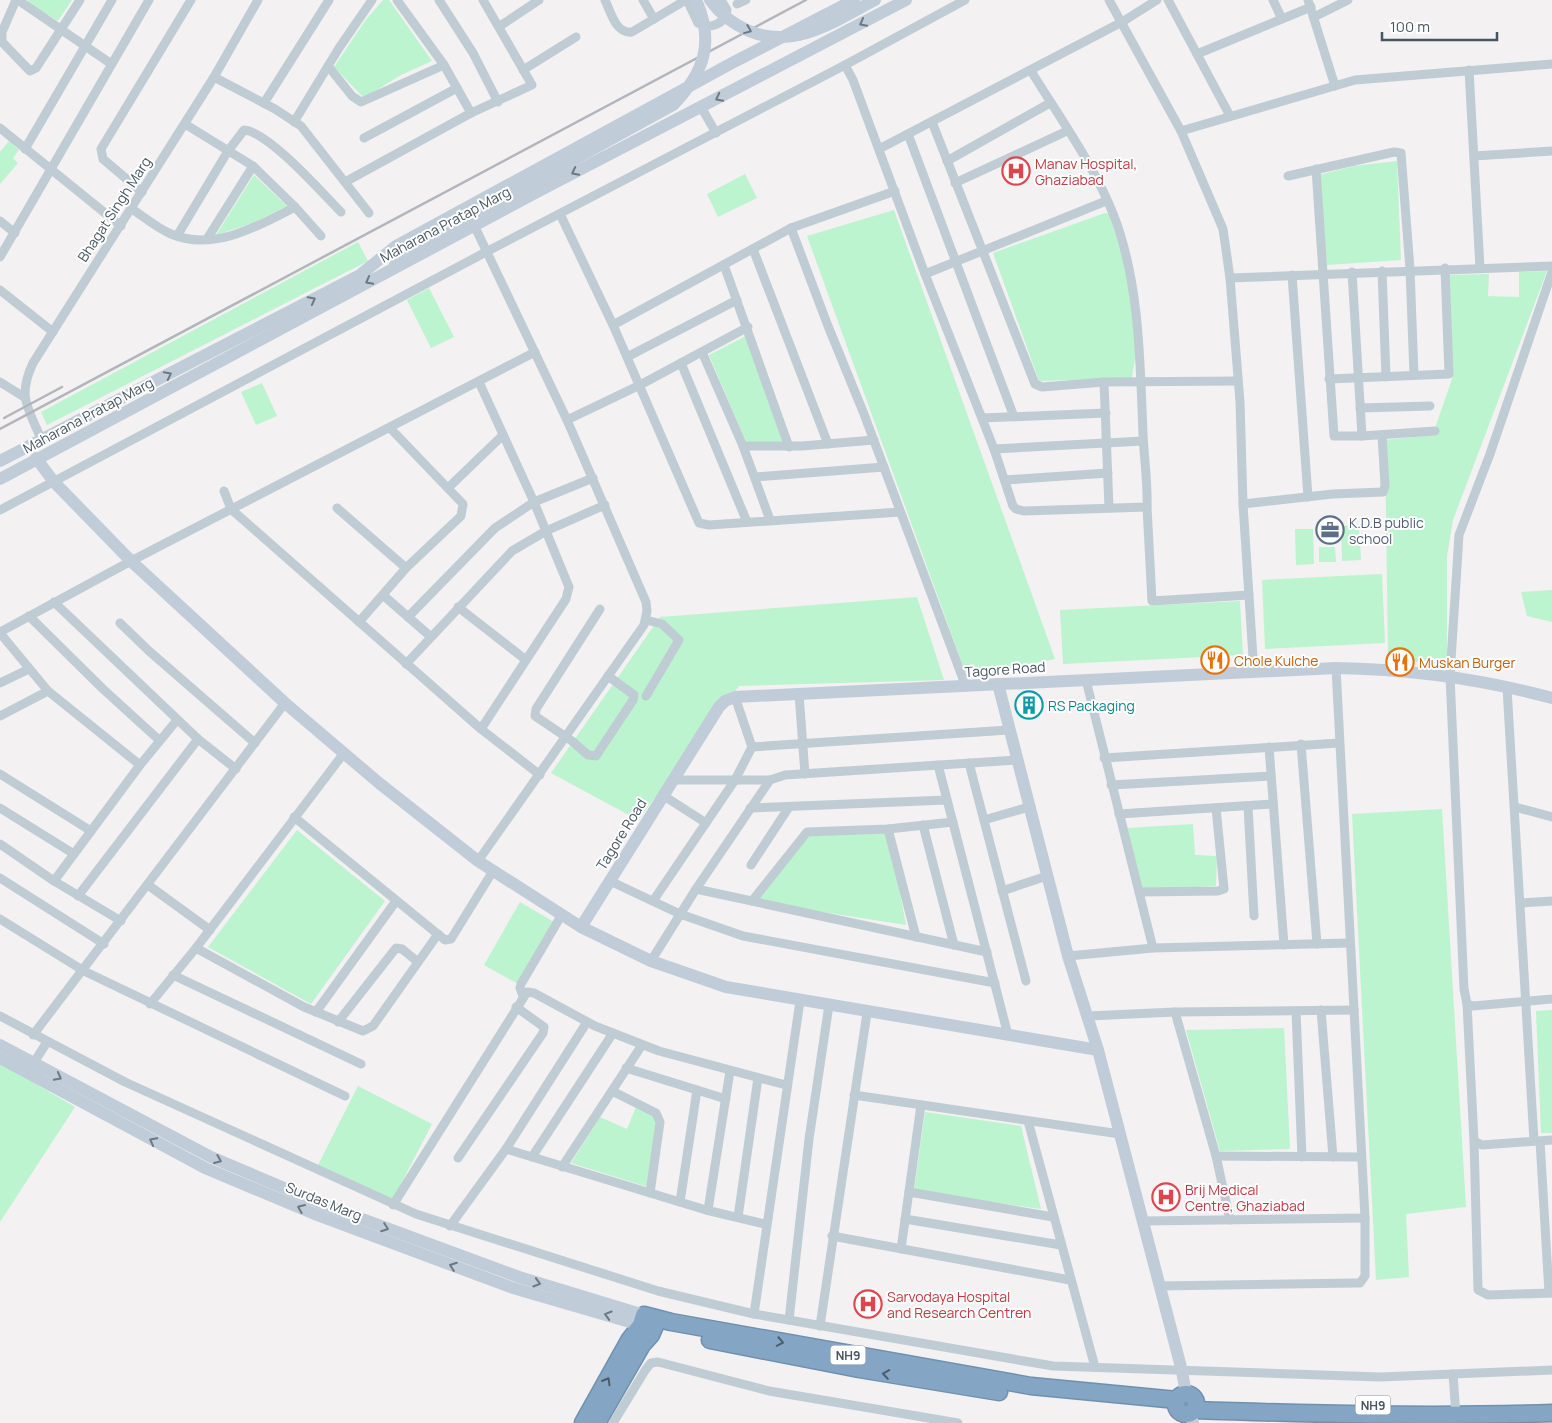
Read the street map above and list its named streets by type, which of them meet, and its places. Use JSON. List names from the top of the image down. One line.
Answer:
{"streets":{"highway":["NH9"],"street":["Bhagat Singh Marg","Maharana Pratap Marg","Tagore Road","Surdas Marg"]},"crossings":[["Surdas Marg","NH9"]],"places":{"hospital":["Manav Hospital, Ghaziabad","Brij Medical Centre, Ghaziabad","Sarvodaya Hospital and Research Centren"],"office":["K.D.B public school"],"restaurant":["Chole Kulche","Muskan Burger"],"building":["RS Packaging"]},"scale_bar":"100 m"}
